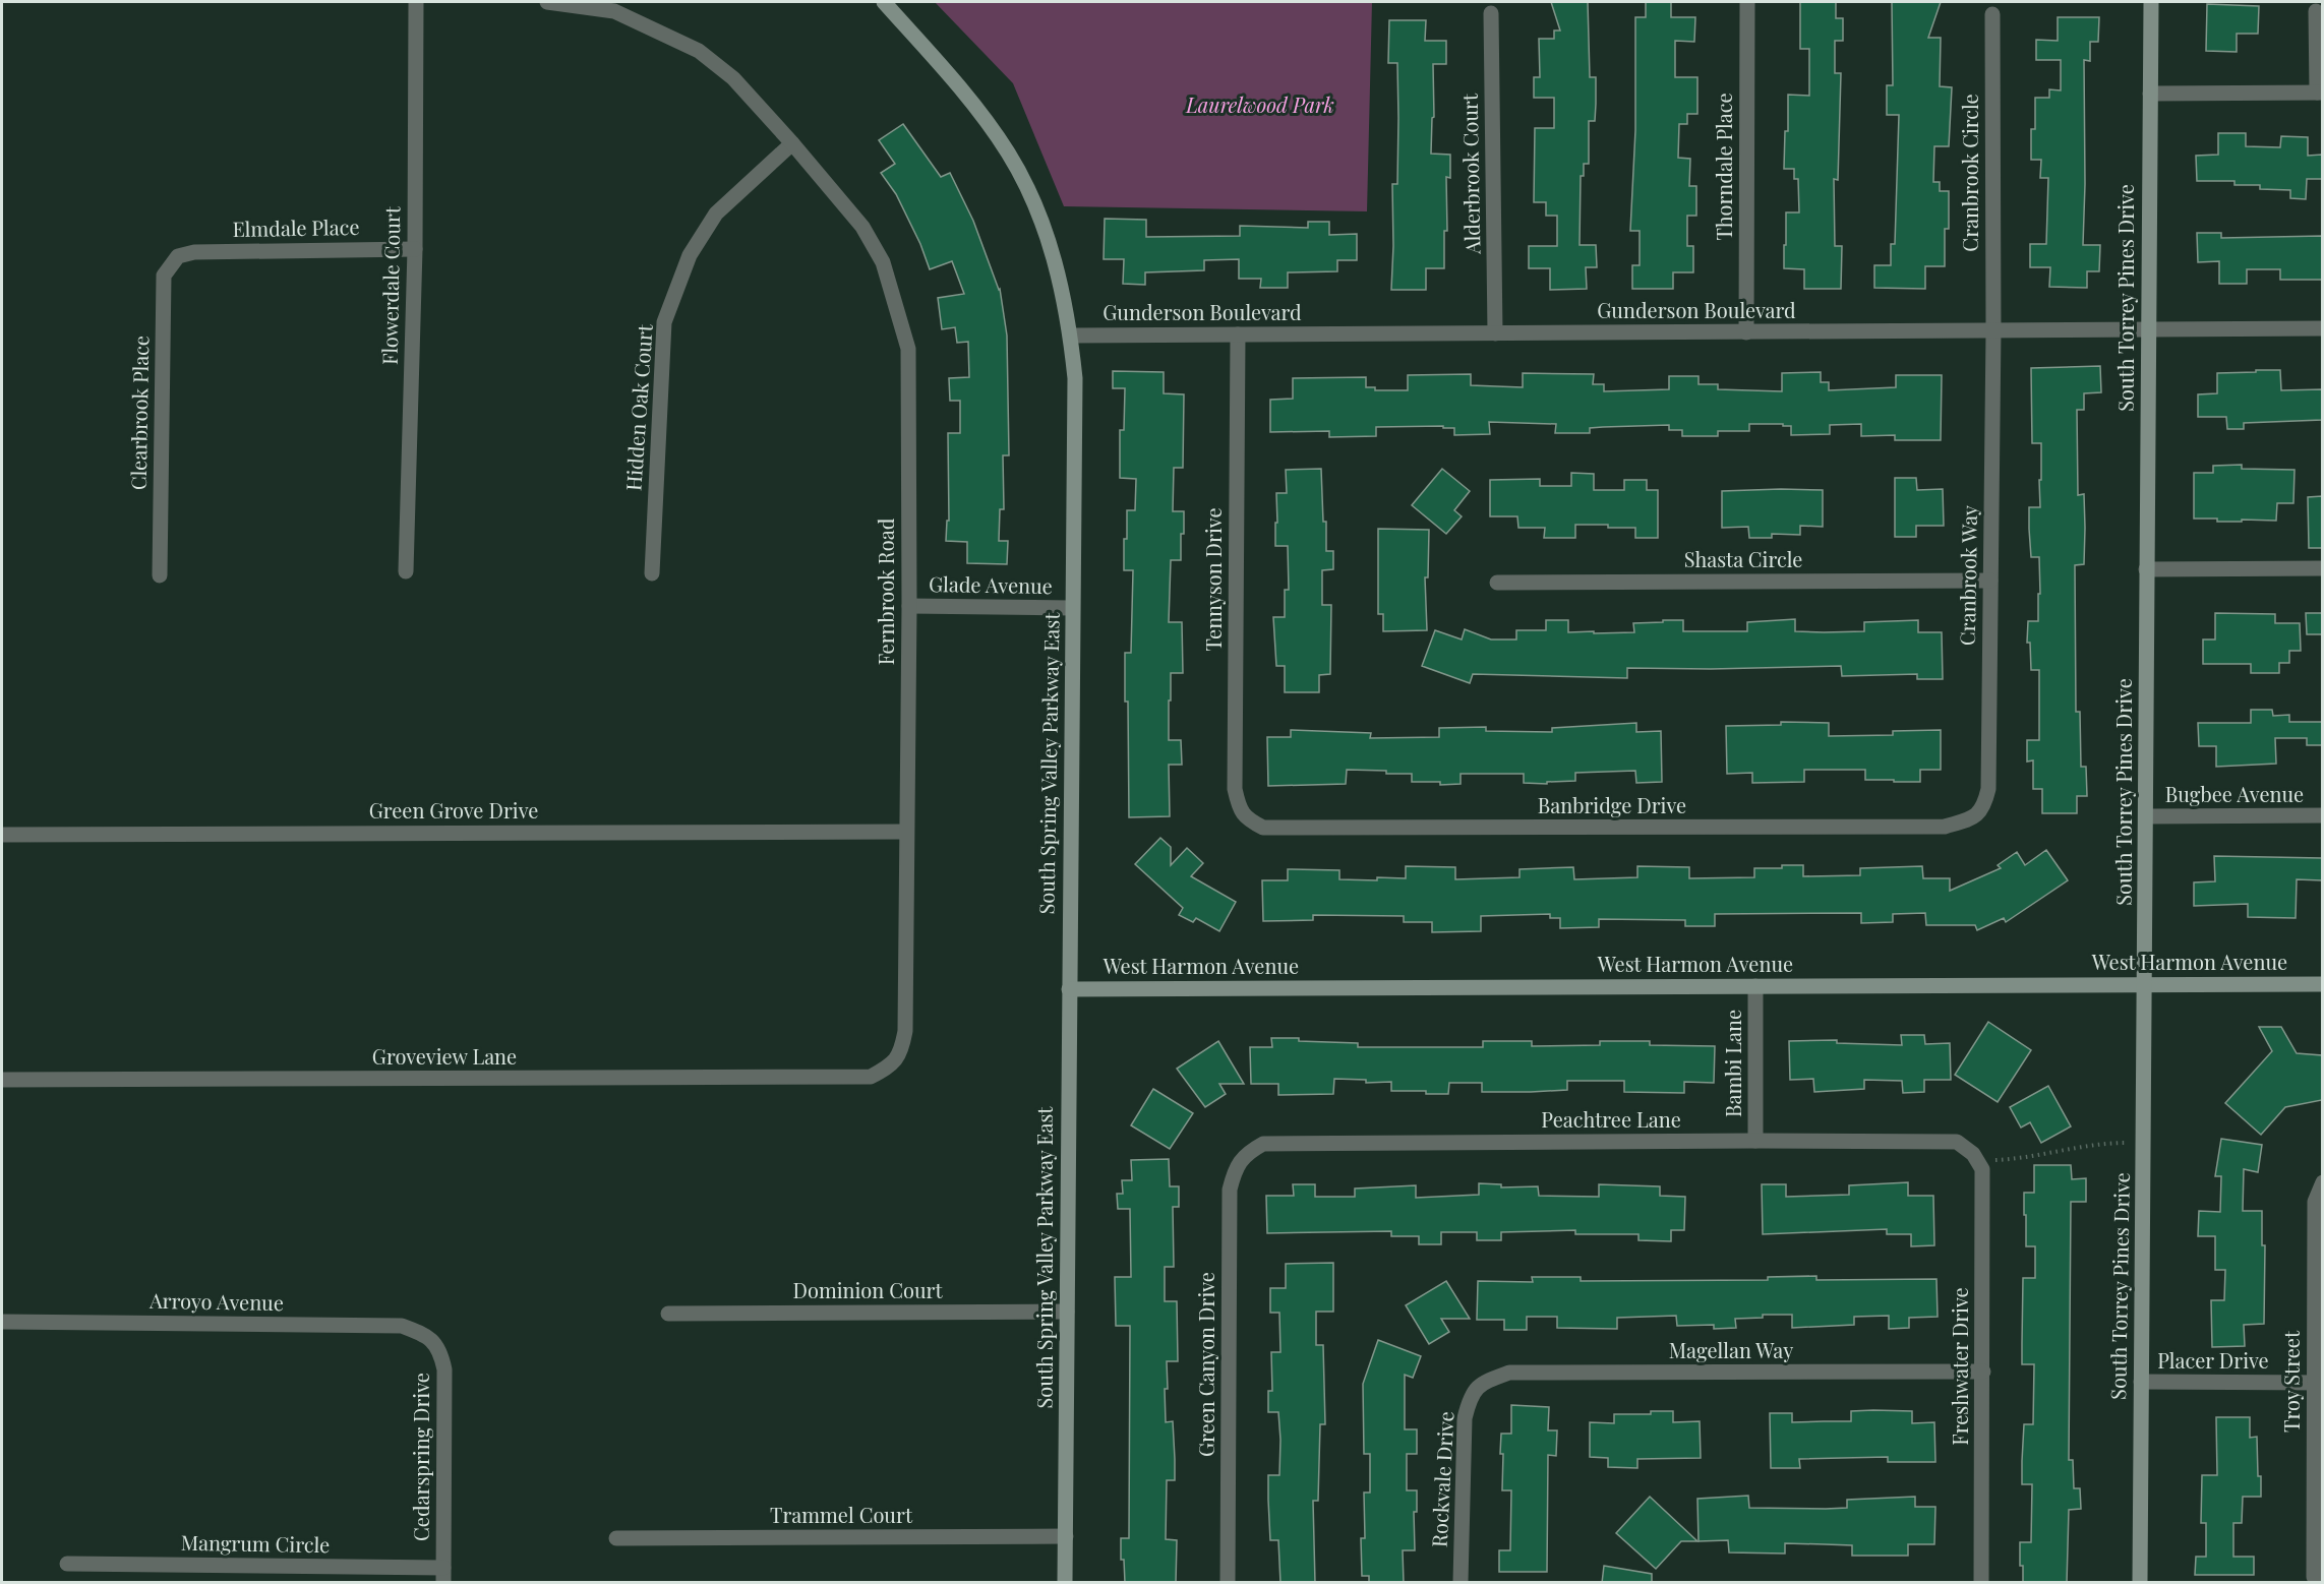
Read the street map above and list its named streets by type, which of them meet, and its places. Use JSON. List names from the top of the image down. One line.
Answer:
{"streets":{"street":["Thorndale Place","Cranbrook Circle","Alderbrook Court","Elmdale Place","Flowerdale Court","South Torrey Pines Drive","Gunderson Boulevard","Hidden Oak Court","Clearbrook Place","Shasta Circle","Cranbrook Way","Tennyson Drive","Glade Avenue","Fernbrook Road","South Spring Valley Parkway East","Bugbee Avenue","Banbridge Drive","Green Grove Drive","West Harmon Avenue","Groveview Lane","Bambi Lane","Peachtree Lane","Dominion Court","Arroyo Avenue","Magellan Way","Placer Drive","Green Canyon Drive","Freshwater Drive","Troy Street","Cedarspring Drive","Rockvale Drive","Trammel Court","Mangrum Circle"]},"crossings":[["Thorndale Place","Gunderson Boulevard"],["Cranbrook Circle","Gunderson Boulevard"],["Cranbrook Circle","Cranbrook Way"],["Alderbrook Court","Gunderson Boulevard"],["Elmdale Place","Flowerdale Court"],["Elmdale Place","Clearbrook Place"],["South Torrey Pines Drive","Gunderson Boulevard"],["South Torrey Pines Drive","Bugbee Avenue"],["South Torrey Pines Drive","West Harmon Avenue"],["South Torrey Pines Drive","Placer Drive"],["Gunderson Boulevard","Cranbrook Way"],["Gunderson Boulevard","Tennyson Drive"],["Gunderson Boulevard","South Spring Valley Parkway East"],["Hidden Oak Court","Fernbrook Road"],["Shasta Circle","Cranbrook Way"],["Cranbrook Way","Banbridge Drive"],["Tennyson Drive","Banbridge Drive"],["Glade Avenue","Fernbrook Road"],["Glade Avenue","South Spring Valley Parkway East"],["Fernbrook Road","Green Grove Drive"],["Fernbrook Road","Groveview Lane"],["South Spring Valley Parkway East","West Harmon Avenue"],["South Spring Valley Parkway East","Dominion Court"],["South Spring Valley Parkway East","Trammel Court"],["West Harmon Avenue","Bambi Lane"],["Bambi Lane","Peachtree Lane"],["Peachtree Lane","Green Canyon Drive"],["Peachtree Lane","Freshwater Drive"],["Arroyo Avenue","Cedarspring Drive"],["Magellan Way","Freshwater Drive"],["Magellan Way","Rockvale Drive"],["Placer Drive","Troy Street"],["Cedarspring Drive","Mangrum Circle"]],"parks":["Laurelwood Park"]}
